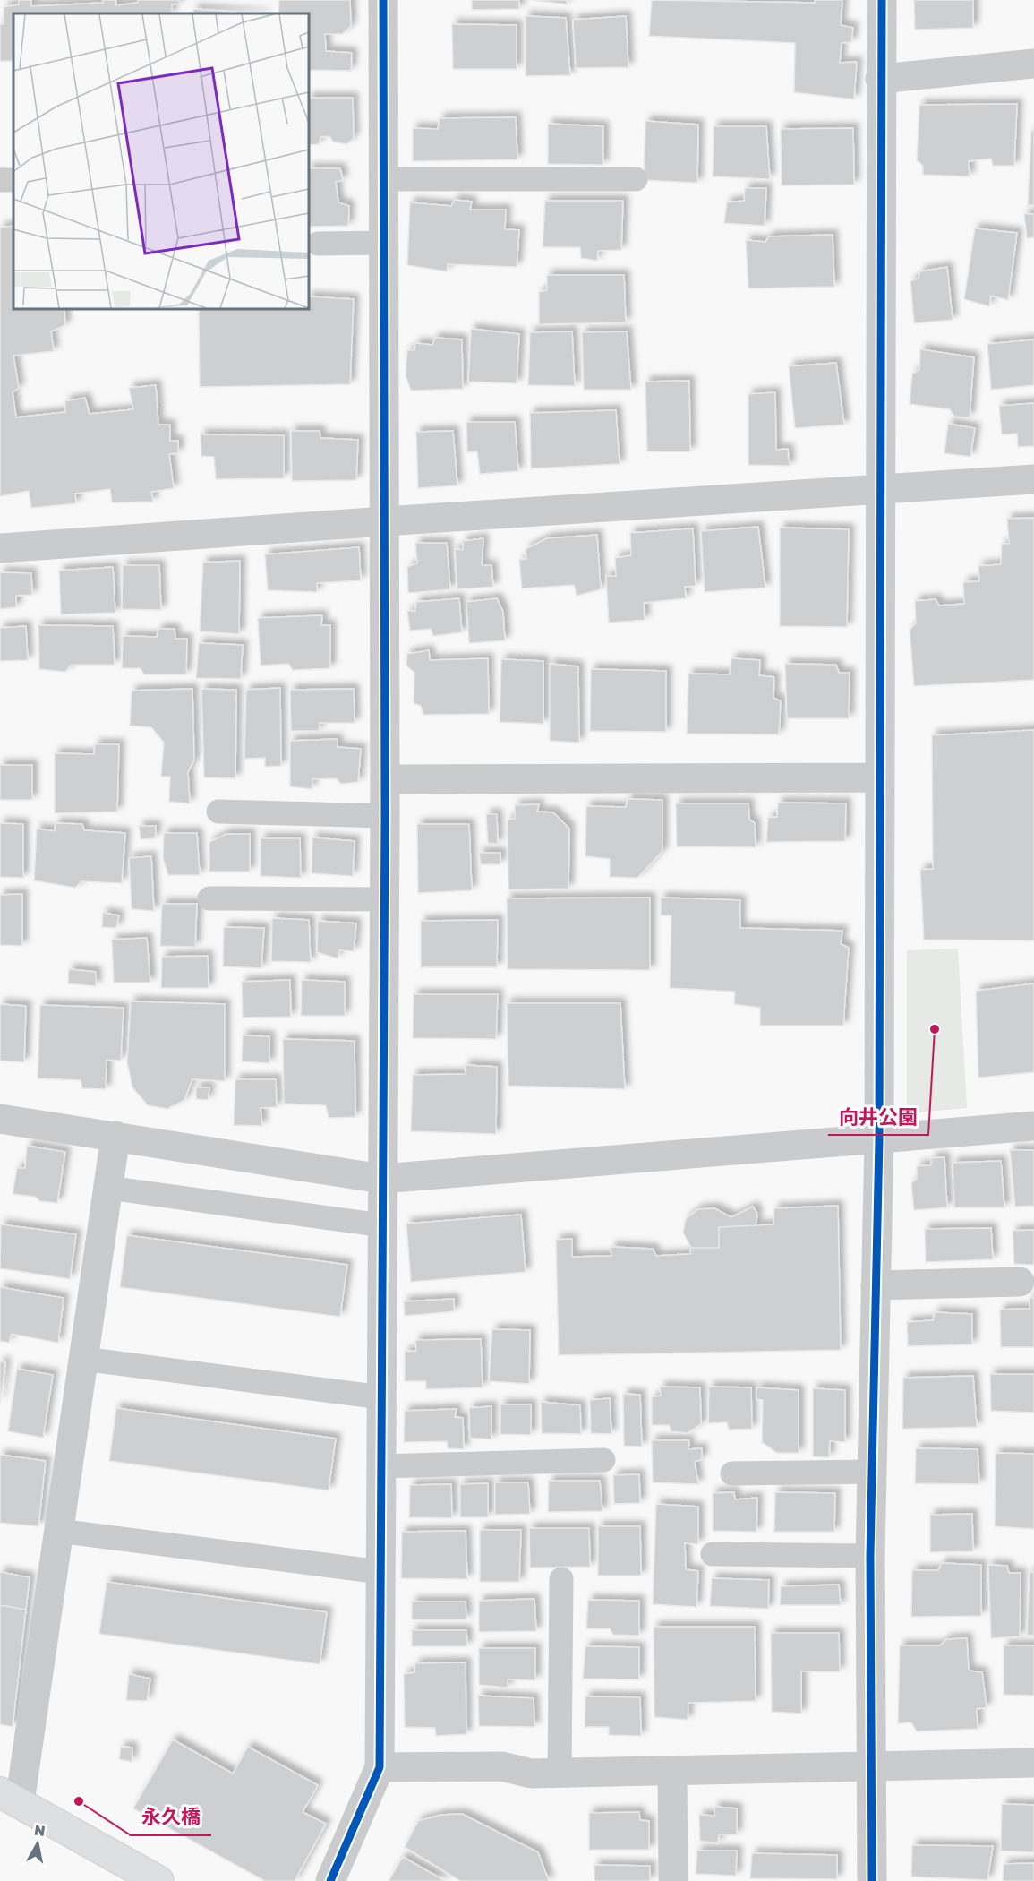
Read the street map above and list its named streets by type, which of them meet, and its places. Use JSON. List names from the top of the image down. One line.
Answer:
{"places":["向井公園","永久橋"],"north":"top"}
